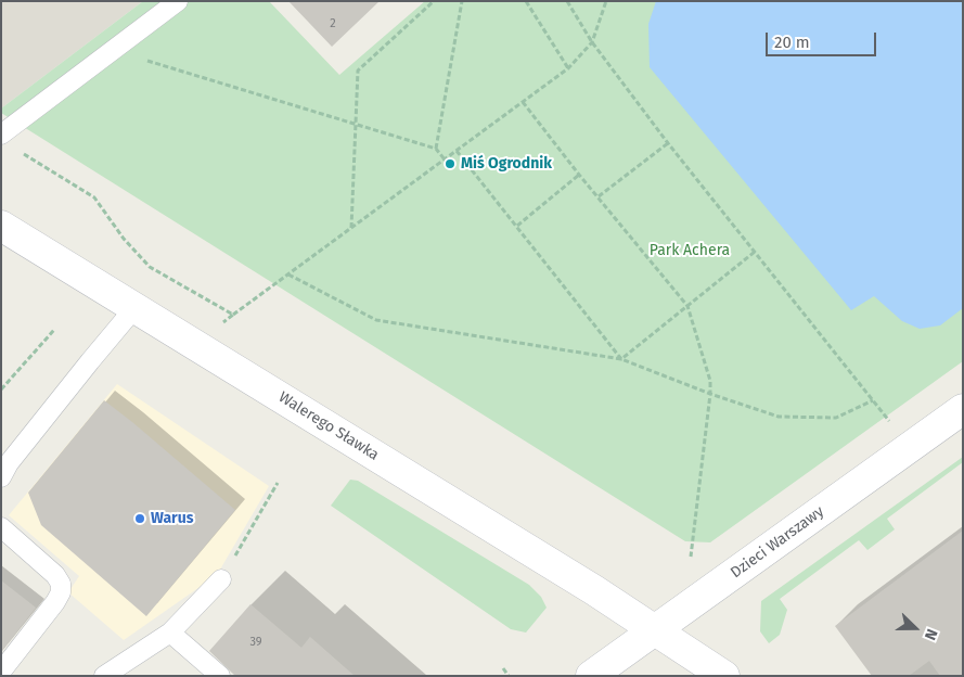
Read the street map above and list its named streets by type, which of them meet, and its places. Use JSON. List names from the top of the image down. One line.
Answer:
{"streets":{"street":["Walerego Sławka","Dzieci Warszawy"]},"crossings":[["Walerego Sławka","Dzieci Warszawy"]],"parks":["Park Achera"],"places":["Miś Ogrodnik","Warus"],"house_numbers":["2","39"],"scale_bar":"20 m","north":"right"}
